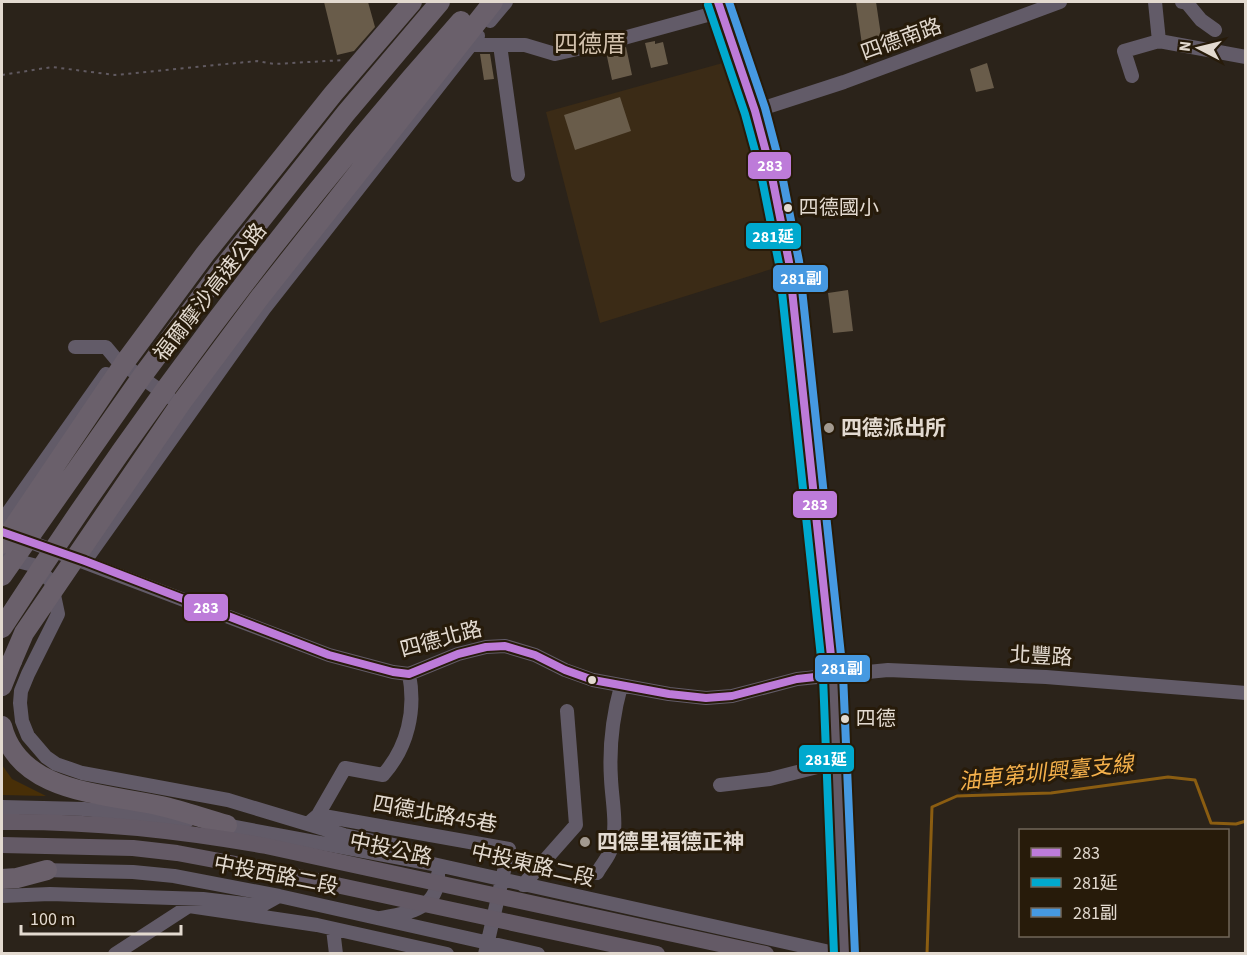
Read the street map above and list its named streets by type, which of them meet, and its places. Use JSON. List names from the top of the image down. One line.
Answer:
{"streets":{"highway":["福爾摩沙高速公路"],"main road":["中投公路"],"street":["四德南路","四德北路","北豐路","四德北路45巷","中投東路二段","中投西路二段"]},"crossings":[["四德北路","北豐路"],["四德北路","四德北路45巷"],["四德北路45巷","中投東路二段"],["四德北路45巷","中投西路二段"]],"districts":["四德厝"],"water":["油車第圳興臺支線"],"places":["四德國小","四德派出所","四德","四德里福德正神"],"lines":["transit line 283","transit line 281副","transit line 281延"],"legend":["283","281延","281副"],"scale_bar":"100 m","north":"left"}
